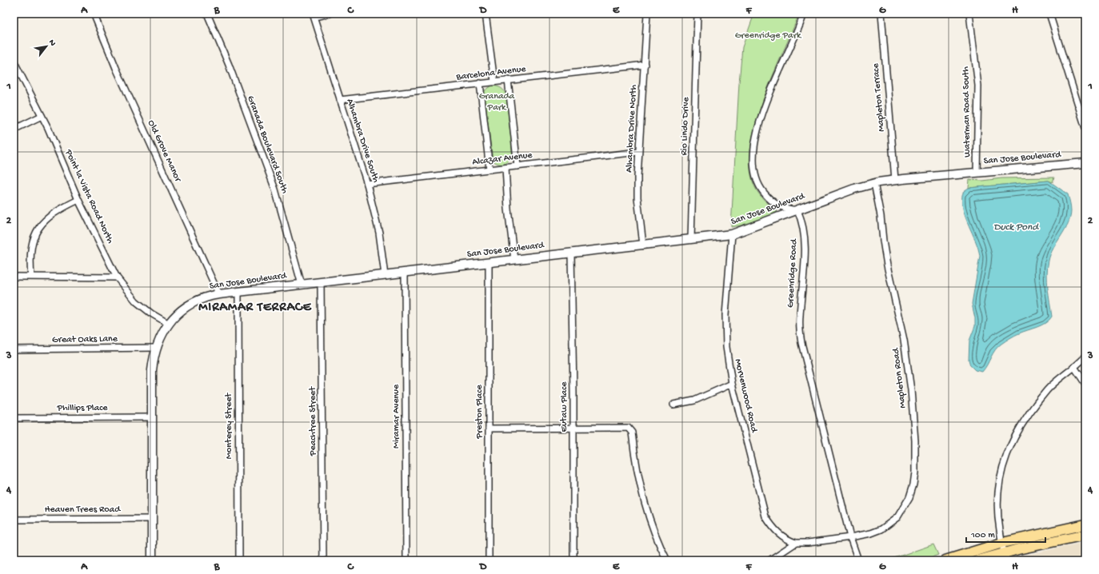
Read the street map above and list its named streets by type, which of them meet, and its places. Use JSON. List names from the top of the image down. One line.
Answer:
{"streets":{"street":["Barcelona Avenue","Mapleton Terrace","Waterman Road South","Rio Lindo Drive","Alhambra Drive North","Alhambra Drive South","Granada Boulevard South","Old Grove Manor","San Jose Boulevard","Alcazar Avenue","Point la Vista Road North","Greenridge Road","Great Oaks Lane","Mapleton Road","Morvenwood Road","Eutaw Place","Phillips Place","Preston Place","Miramar Avenue","Peachtree Street","Monterey Street","Heaven Trees Road"]},"crossings":[["Barcelona Avenue","Alhambra Drive North"],["Barcelona Avenue","Alhambra Drive South"],["Mapleton Terrace","San Jose Boulevard"],["Waterman Road South","San Jose Boulevard"],["Rio Lindo Drive","San Jose Boulevard"],["Alhambra Drive North","San Jose Boulevard"],["Alhambra Drive North","Alcazar Avenue"],["Alhambra Drive South","San Jose Boulevard"],["Alhambra Drive South","Alcazar Avenue"],["Granada Boulevard South","San Jose Boulevard"],["Old Grove Manor","San Jose Boulevard"],["San Jose Boulevard","Point la Vista Road North"],["San Jose Boulevard","Greenridge Road"],["San Jose Boulevard","Great Oaks Lane"],["San Jose Boulevard","Mapleton Road"],["San Jose Boulevard","Morvenwood Road"],["San Jose Boulevard","Eutaw Place"],["San Jose Boulevard","Phillips Place"],["San Jose Boulevard","Preston Place"],["San Jose Boulevard","Miramar Avenue"],["San Jose Boulevard","Peachtree Street"],["San Jose Boulevard","Monterey Street"],["San Jose Boulevard","Heaven Trees Road"],["Greenridge Road","Mapleton Road"],["Mapleton Road","Morvenwood Road"]],"districts":["MIRAMAR TERRACE"],"water":["Duck Pond"],"parks":["Greenridge Park","Granada Park"],"scale_bar":"100 m","north":"top right","grid":{"columns":["A","B","C","D","E","F","G","H"],"rows":["1","2","3","4"]}}
